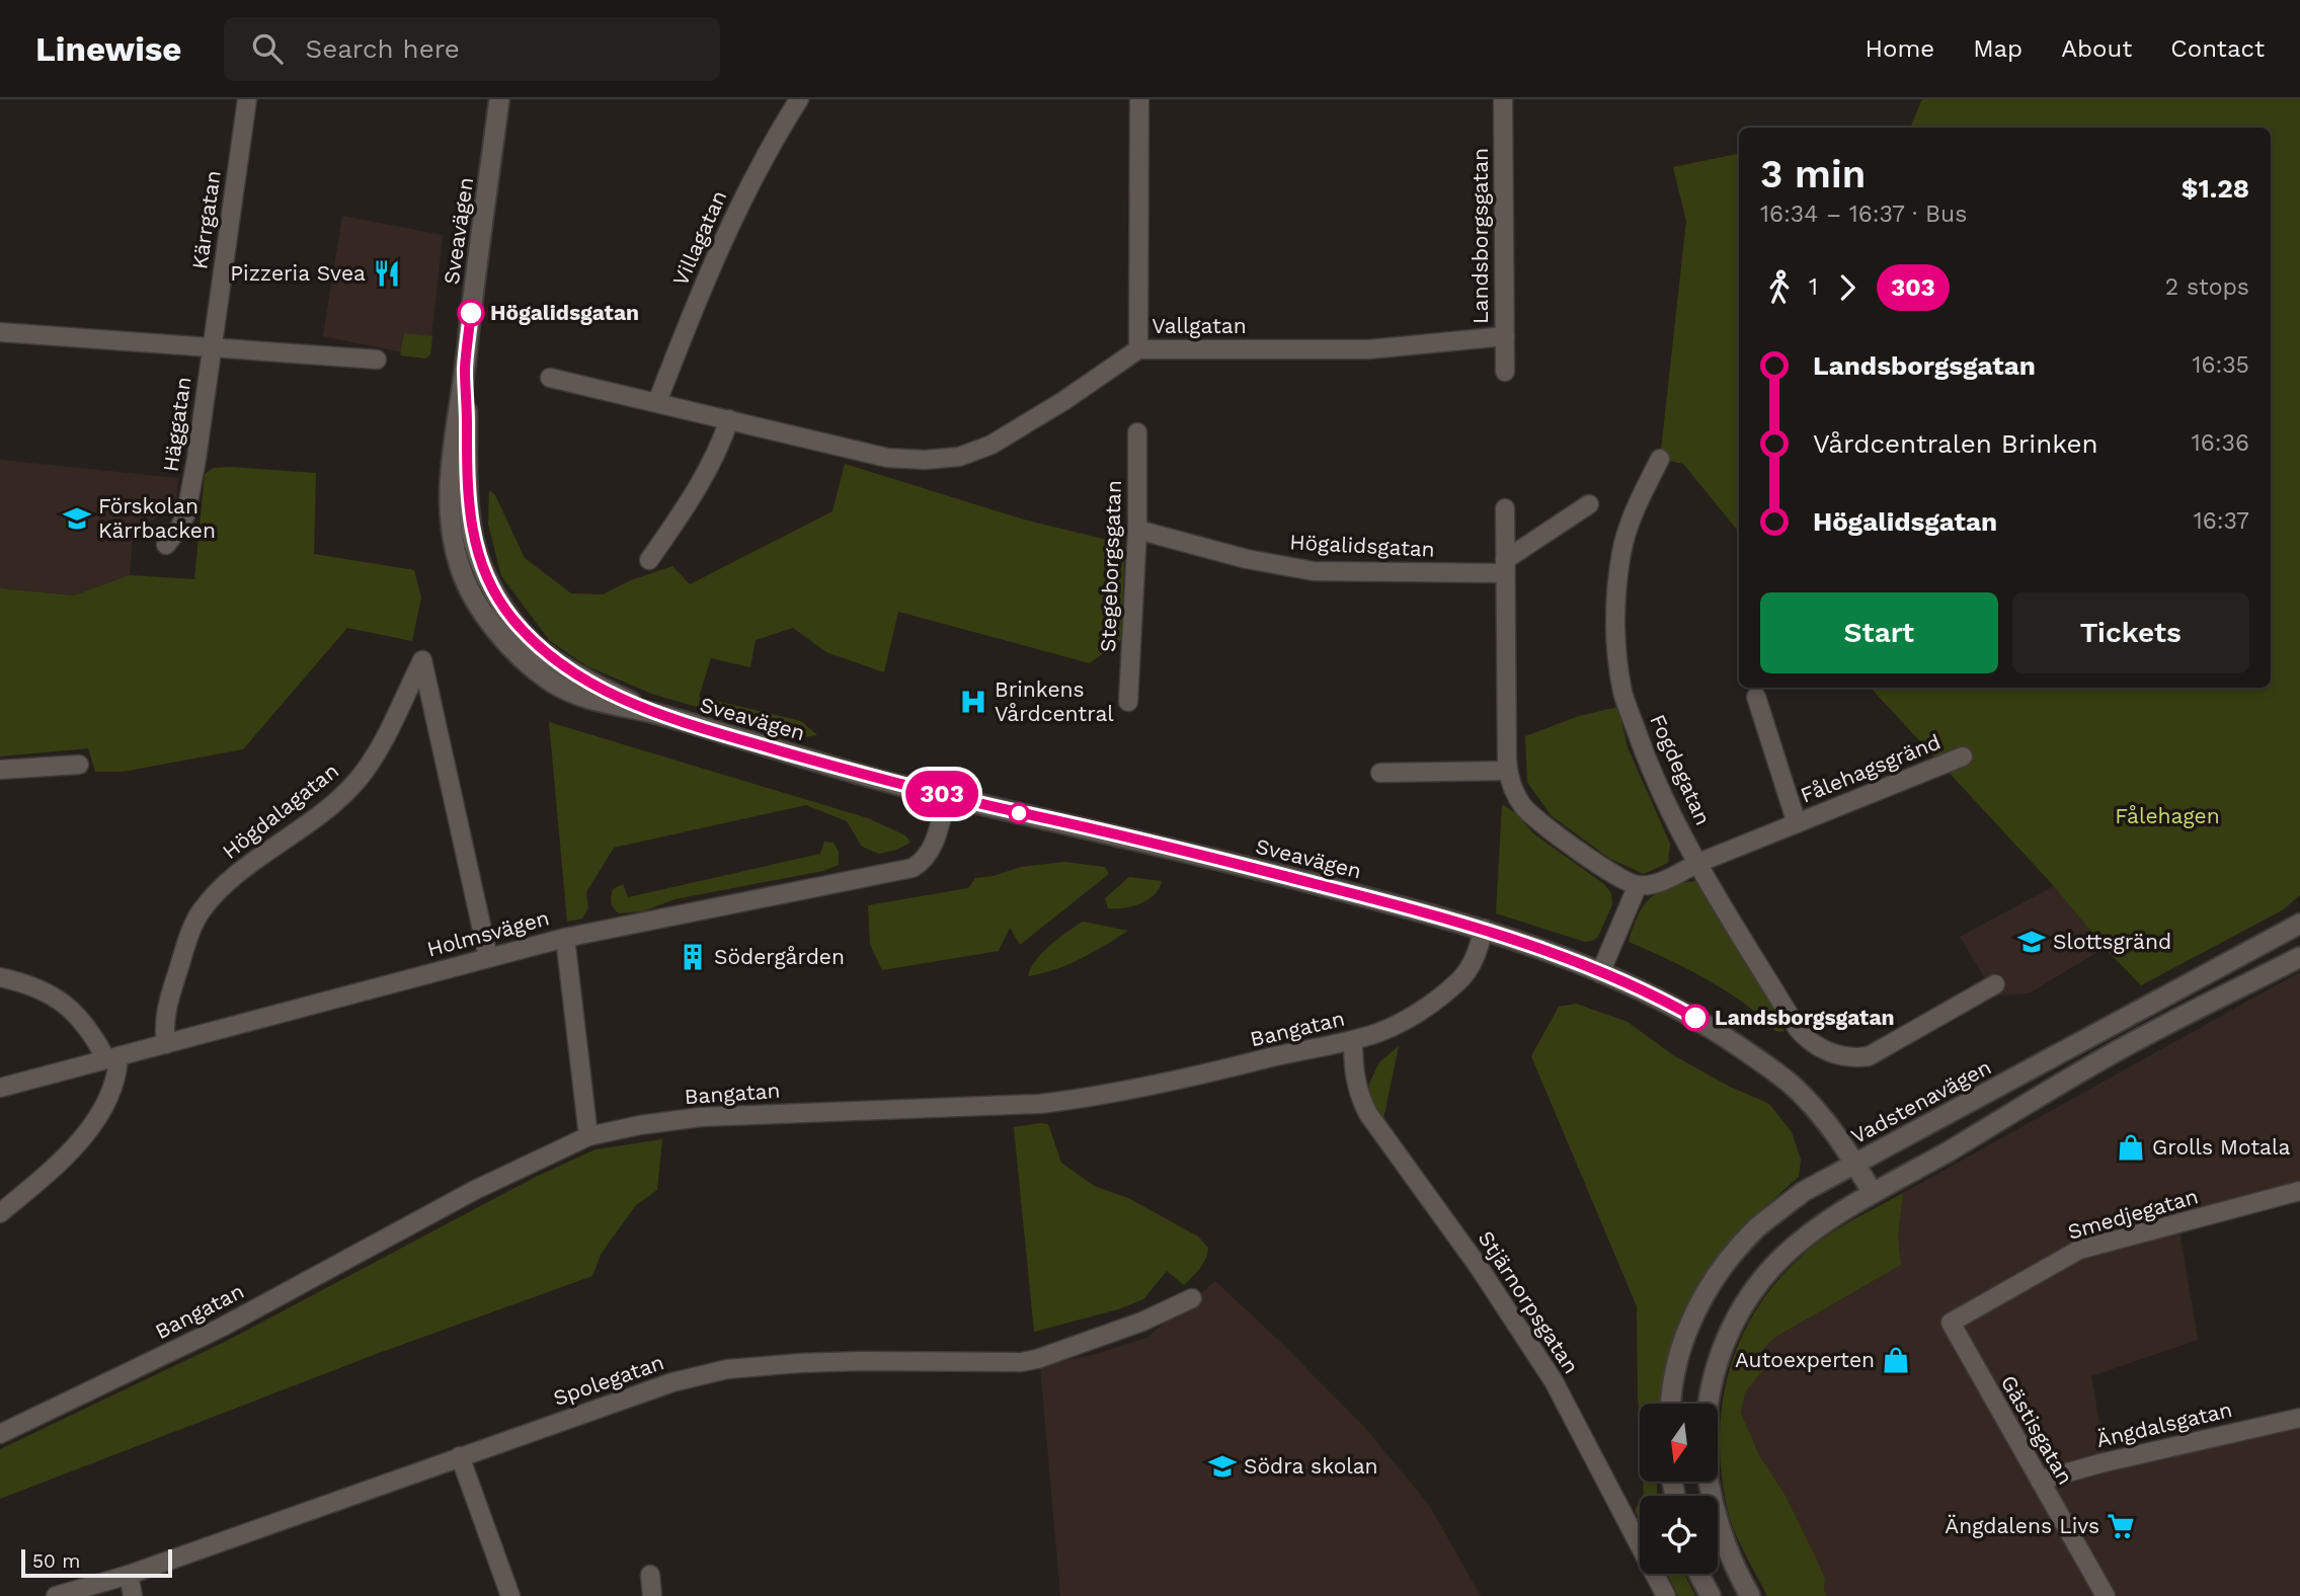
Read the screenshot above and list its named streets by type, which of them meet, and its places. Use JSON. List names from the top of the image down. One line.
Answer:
{"streets":{"main road":["Sveavägen","Vadstenavägen"],"street":["Kärrgatan","Landsborgsgatan","Villagatan","Vallgatan","Häggatan","Högalidsgatan","Stegeborgsgatan","Fålehagsgränd","Fogdegatan","Högdalagatan","Holmsvägen","Bangatan","Smedjegatan","Stjärnorpsgatan","Spolegatan","Ängdalsgatan","Gästisgatan"]},"crossings":[["Kärrgatan","Häggatan"],["Sveavägen","Holmsvägen"],["Sveavägen","Bangatan"],["Sveavägen","Vadstenavägen"],["Landsborgsgatan","Vallgatan"],["Högalidsgatan","Stegeborgsgatan"],["Fålehagsgränd","Fogdegatan"],["Högdalagatan","Holmsvägen"],["Bangatan","Stjärnorpsgatan"],["Smedjegatan","Gästisgatan"],["Ängdalsgatan","Gästisgatan"]],"parks":["Fålehagen"],"places":{"restaurant":["Pizzeria Svea"],"other":["Högalidsgatan","Landsborgsgatan"],"school or university":["Förskolan Kärrbacken","Slottsgränd","Södra skolan"],"hospital":["Brinkens Vårdcentral"],"building":["Södergården"],"shop":["Grolls Motala","Autoexperten"],"supermarket":["Ängdalens Livs"]},"lines":["bus line 303"],"scale_bar":"50 m","north":"bottom","page":{"header":"Linewise","search":"Search here","nav":["Home","Map","About","Contact"],"on_map":"303","heading":["3 min","16:34 – 16:37 · Bus","$1.28"],"legs":["1","303","2 stops"],"list":[{"name":"Landsborgsgatan","value":"16:35"},{"name":"Vårdcentralen Brinken","value":"16:36"},{"name":"Högalidsgatan","value":"16:37"}],"buttons":["Start","Tickets"],"scale":"50 m"}}
